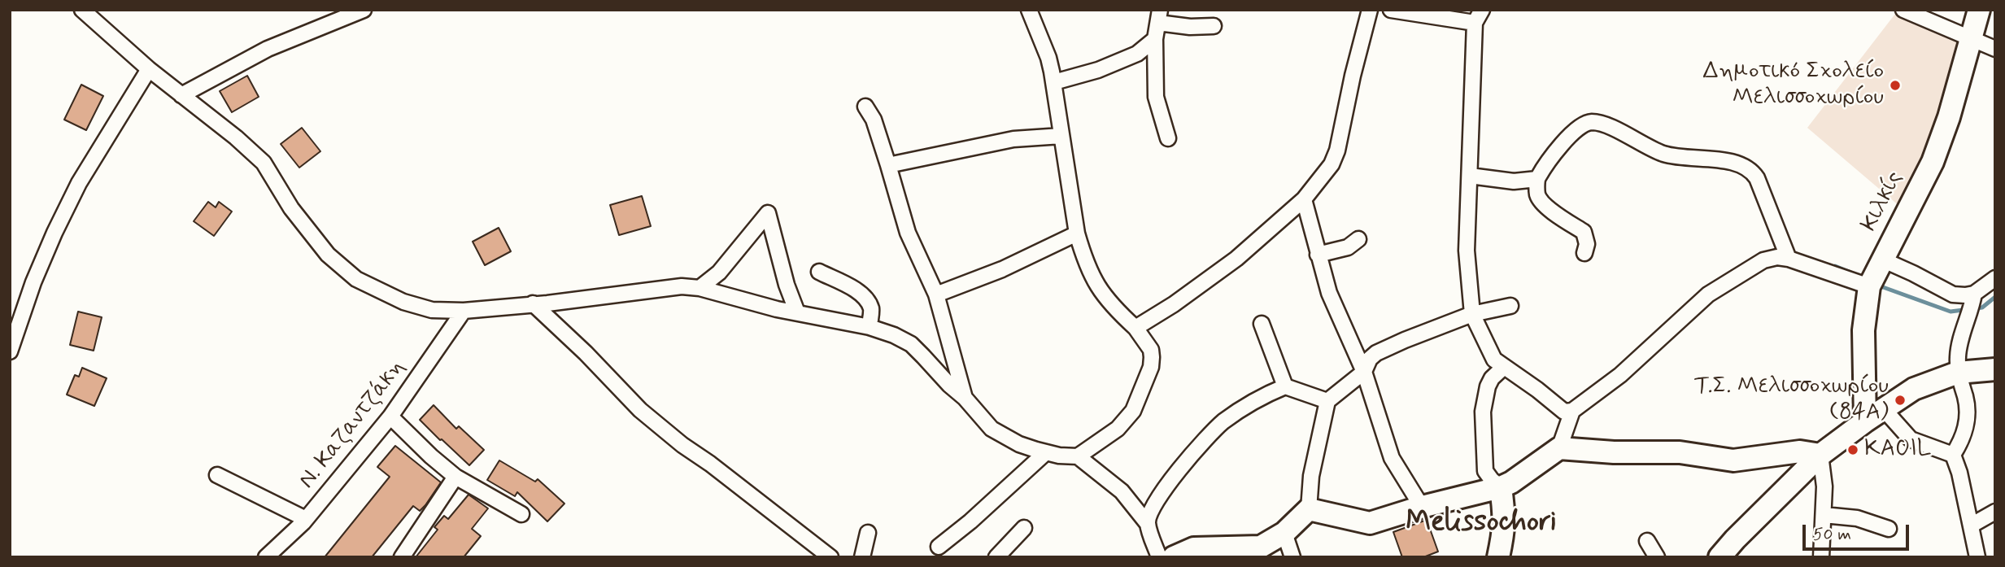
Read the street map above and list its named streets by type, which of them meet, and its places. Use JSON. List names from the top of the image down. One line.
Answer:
{"streets":{"main road":["Κιλκίς"],"street":["Ν. Καζαντζάκη"]},"districts":["Melissochori"],"places":["Δημοτικό Σχολείο Μελισσοχωρίου","Τ.Σ. Μελισσοχωρίου (84Α)","KAOIL"],"scale_bar":"50 m"}
